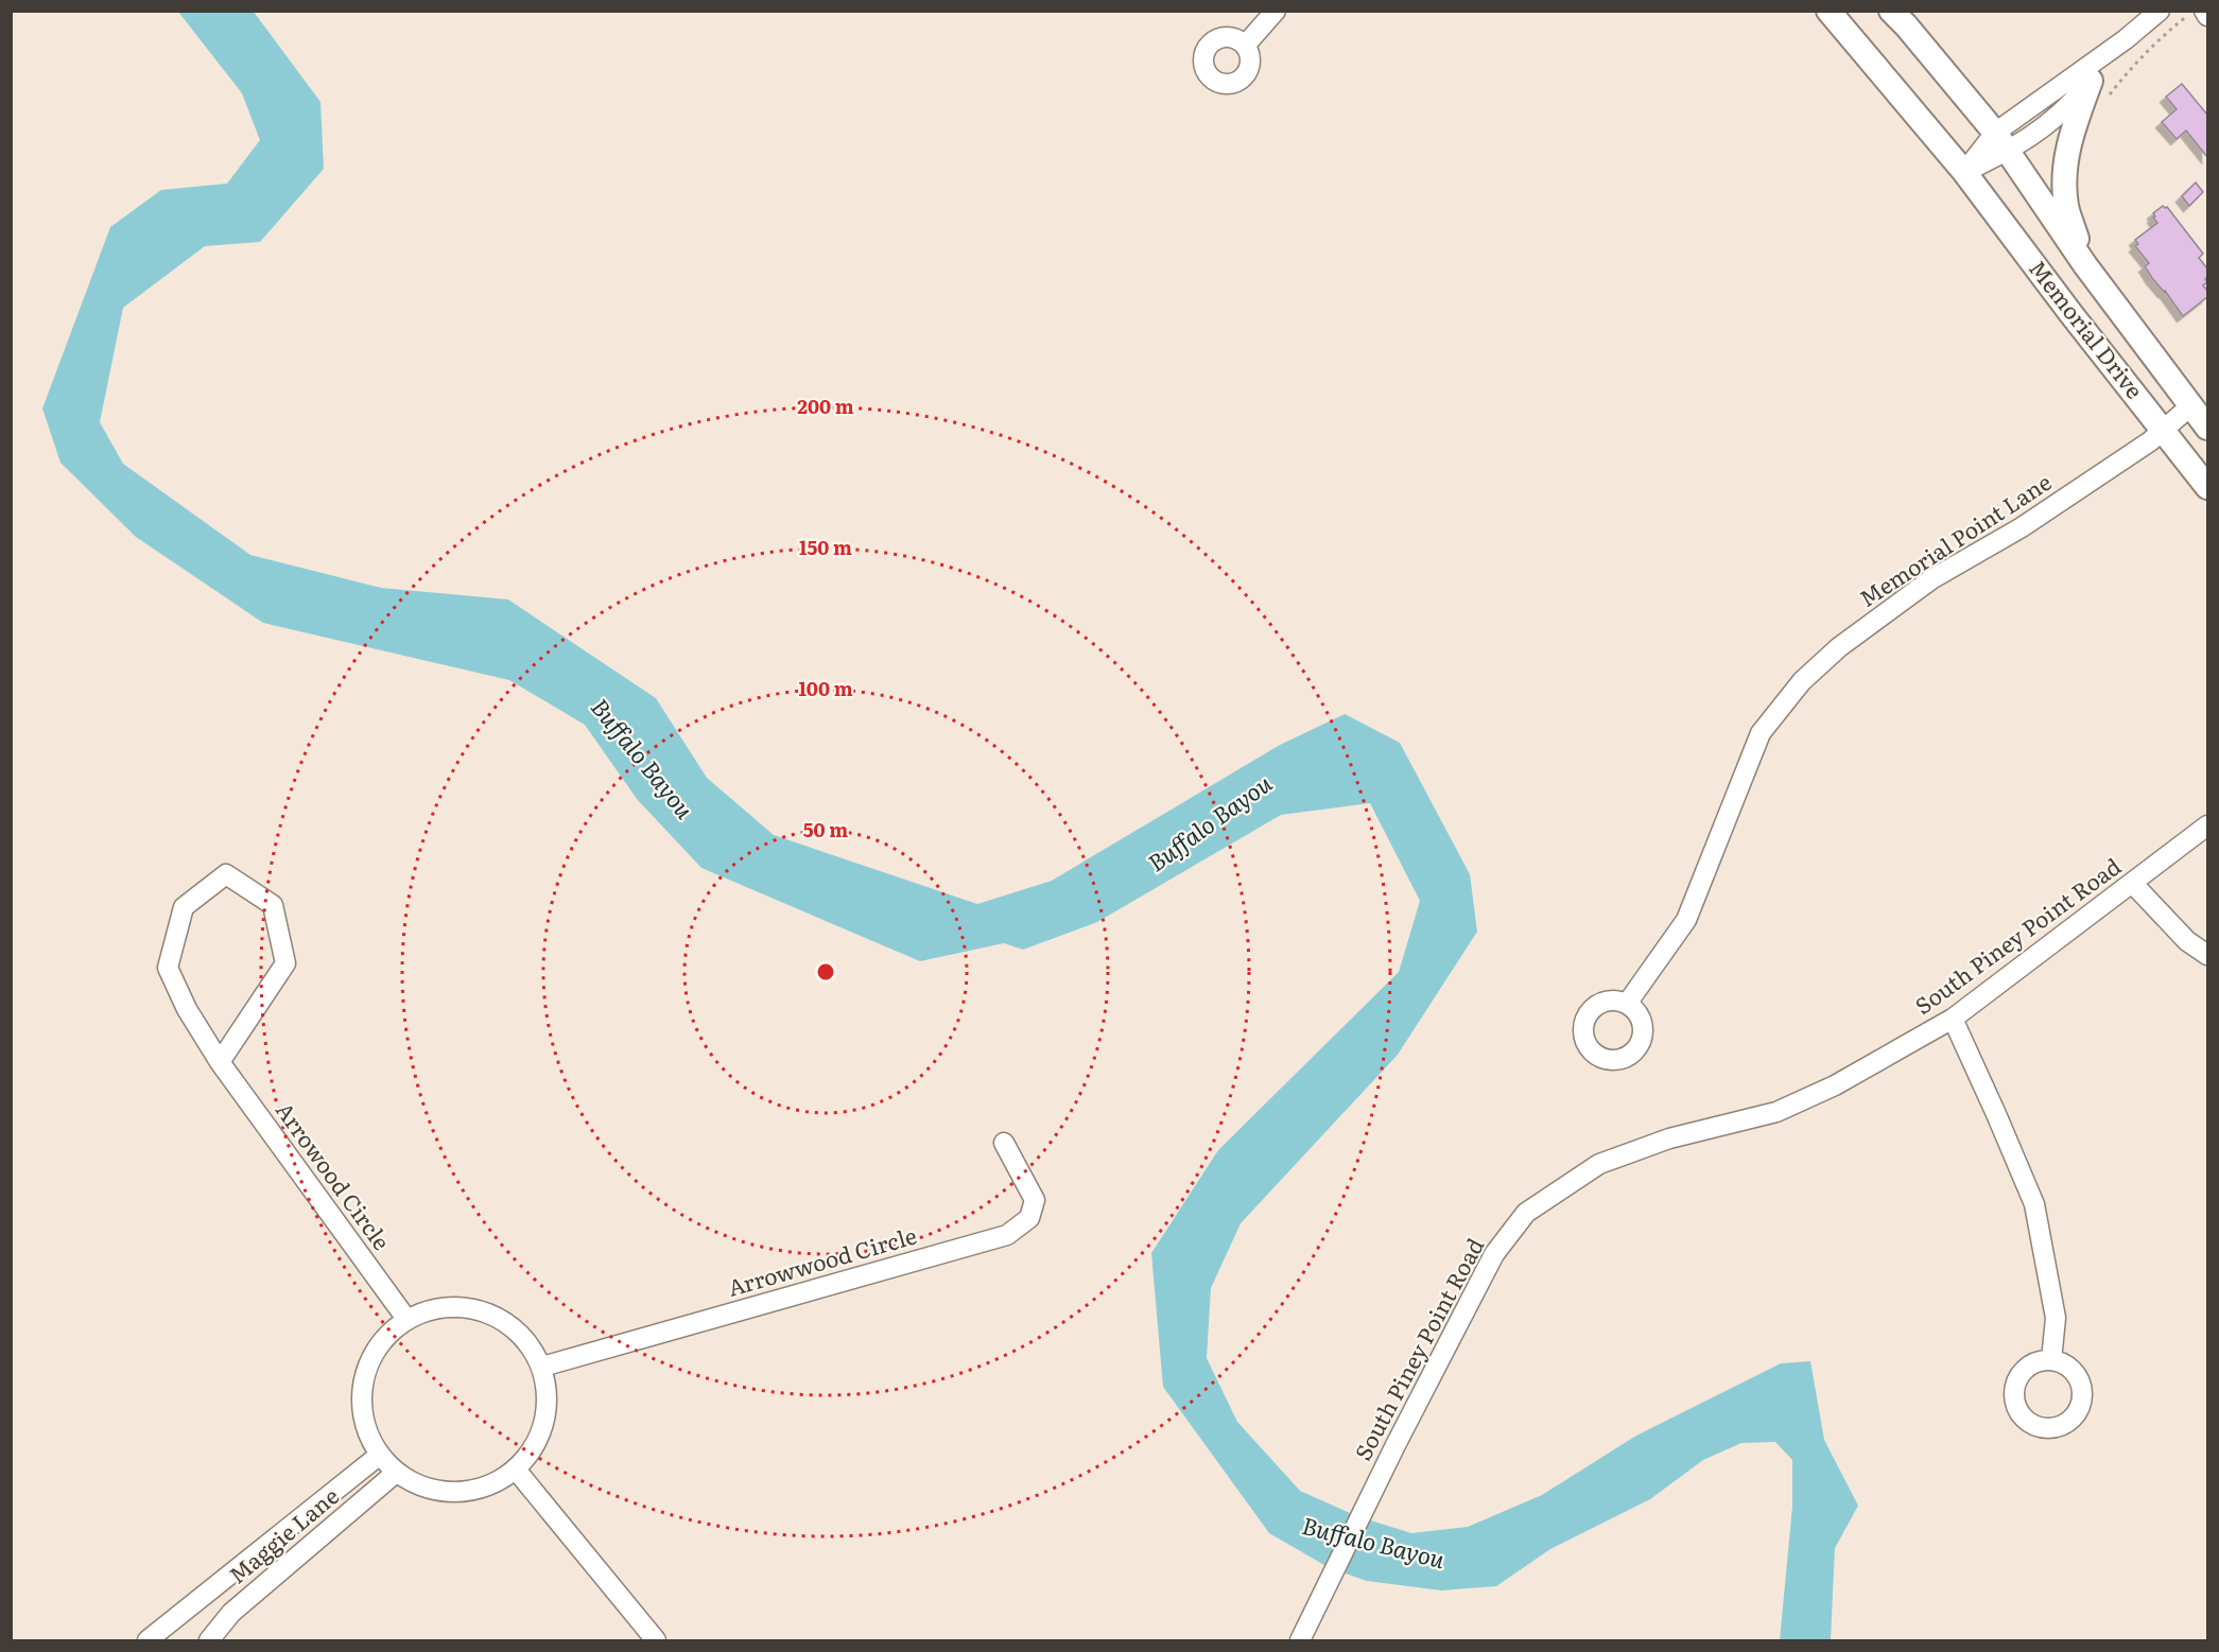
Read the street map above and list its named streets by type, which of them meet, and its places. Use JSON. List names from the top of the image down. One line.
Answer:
{"streets":{"main road":["Memorial Drive"],"street":["Memorial Point Lane","South Piney Point Road","Arrowood Circle","Arrowwood Circle","Maggie Lane"]},"crossings":[["Memorial Drive","Memorial Point Lane"],["Arrowood Circle","Arrowwood Circle"],["Arrowood Circle","Maggie Lane"],["Arrowwood Circle","Maggie Lane"]],"water":["Buffalo Bayou"],"rings":["200 m","150 m","100 m","50 m"]}
